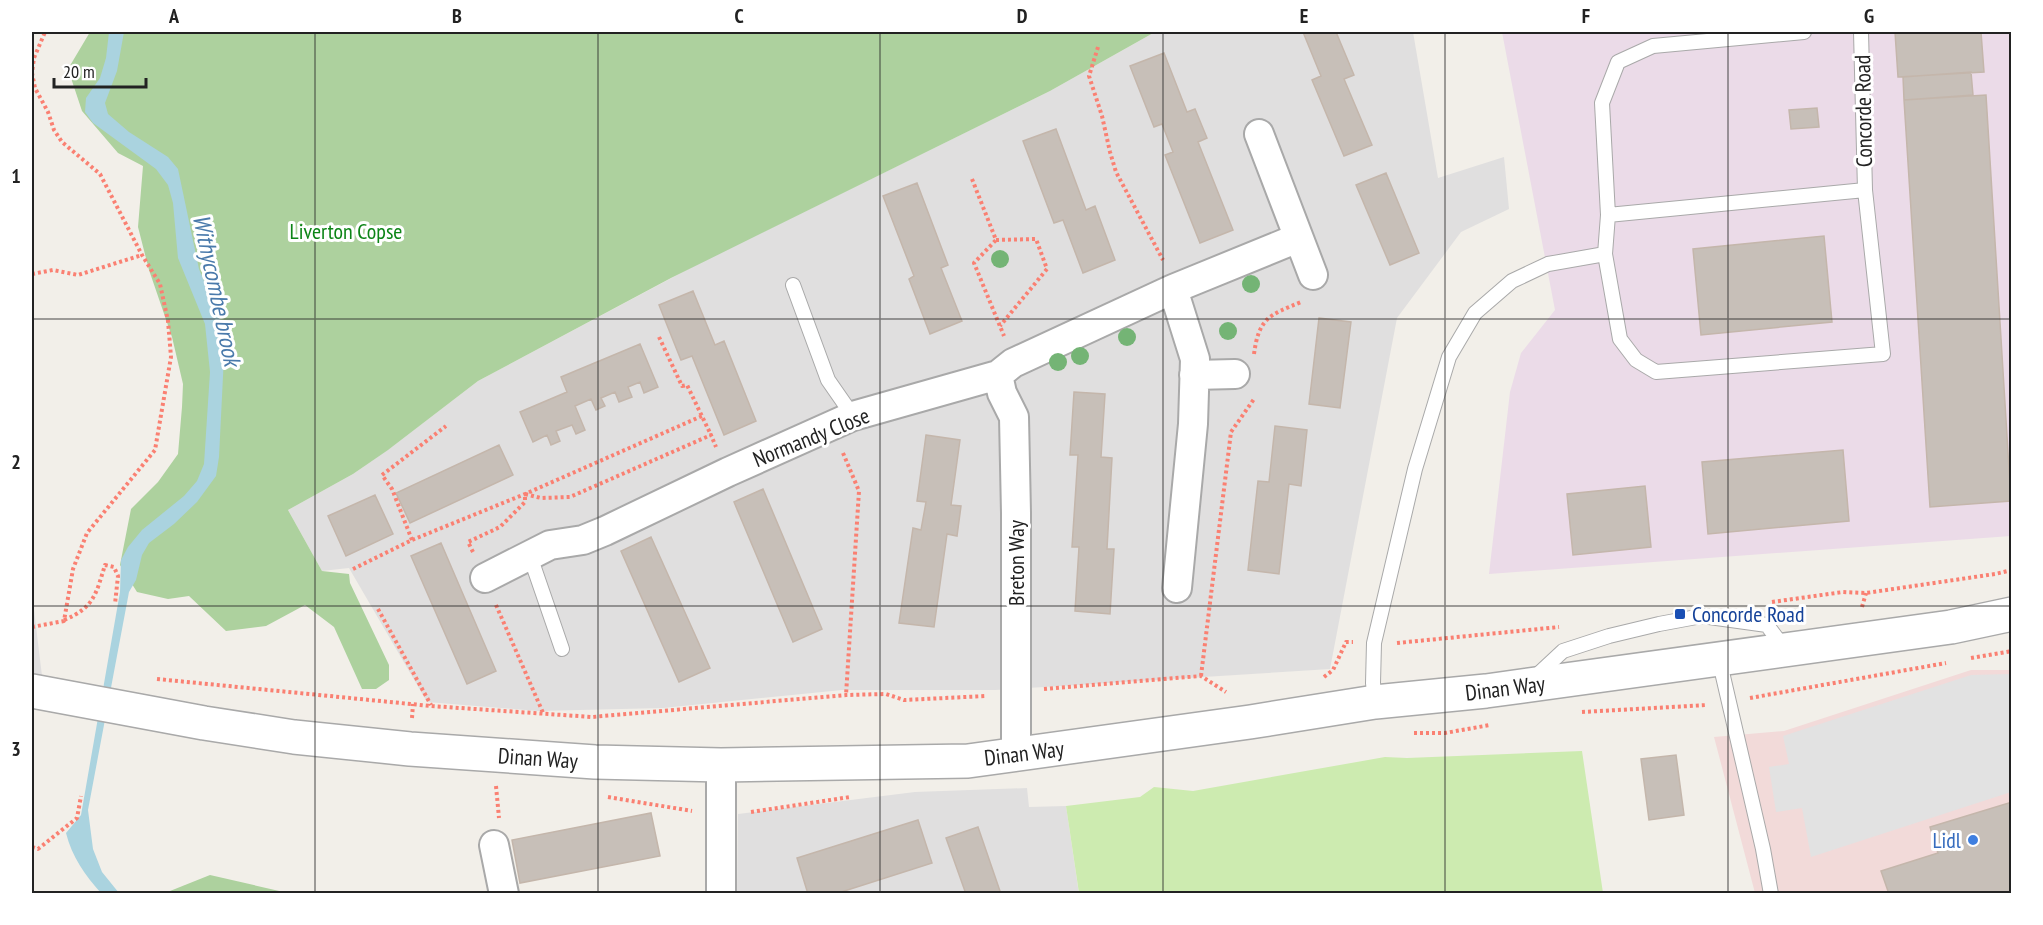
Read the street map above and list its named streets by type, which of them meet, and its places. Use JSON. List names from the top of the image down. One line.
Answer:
{"streets":{"street":["Normandy Close","Breton Way","Dinan Way"],"lane":["Concorde Road"]},"crossings":[["Normandy Close","Breton Way"],["Breton Way","Dinan Way"]],"water":["Withycombe brook"],"parks":["Liverton Copse"],"places":{"transit":["Concorde Road"],"other":["Lidl"]},"scale_bar":"20 m","grid":{"columns":["A","B","C","D","E","F","G"],"rows":["1","2","3"]}}
